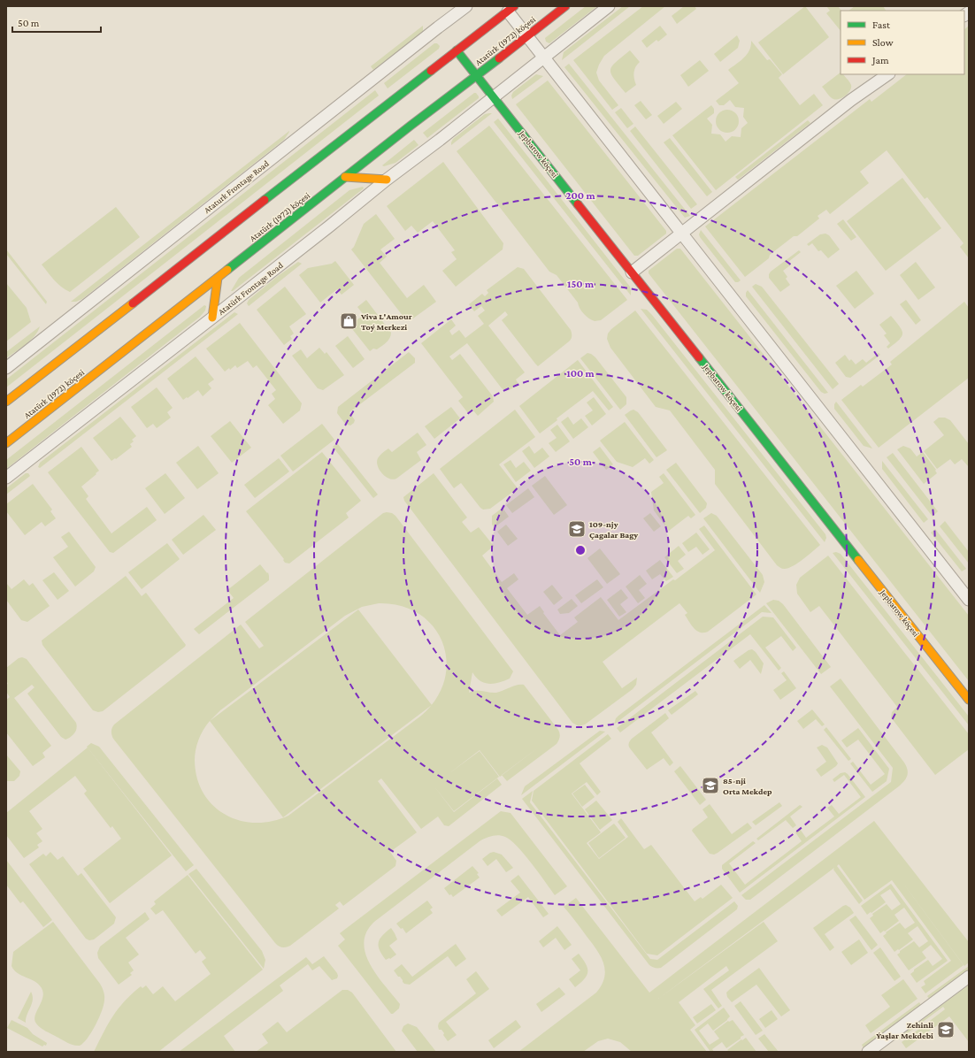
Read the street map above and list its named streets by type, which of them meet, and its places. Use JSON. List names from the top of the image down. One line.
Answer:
{"streets":{"main road":["Atatürk (1972) köçesi","Jepbarow köçesi"],"street":["Ataturk Frontage Road","Atatürk Frontage Road"]},"crossings":[["Atatürk (1972) köçesi","Jepbarow köçesi"],["Jepbarow köçesi","Atatürk Frontage Road"]],"places":{"shop":["Viva L'Amour Toý Merkezi"],"school or university":["109-njy Çagalar Bagy","85-nji Orta Mekdep","Zehinli Ýaşlar Mekdebi"]},"legend":["Fast","Slow","Jam"],"scale_bar":"50 m","rings":["200 m","150 m","100 m","50 m"]}
